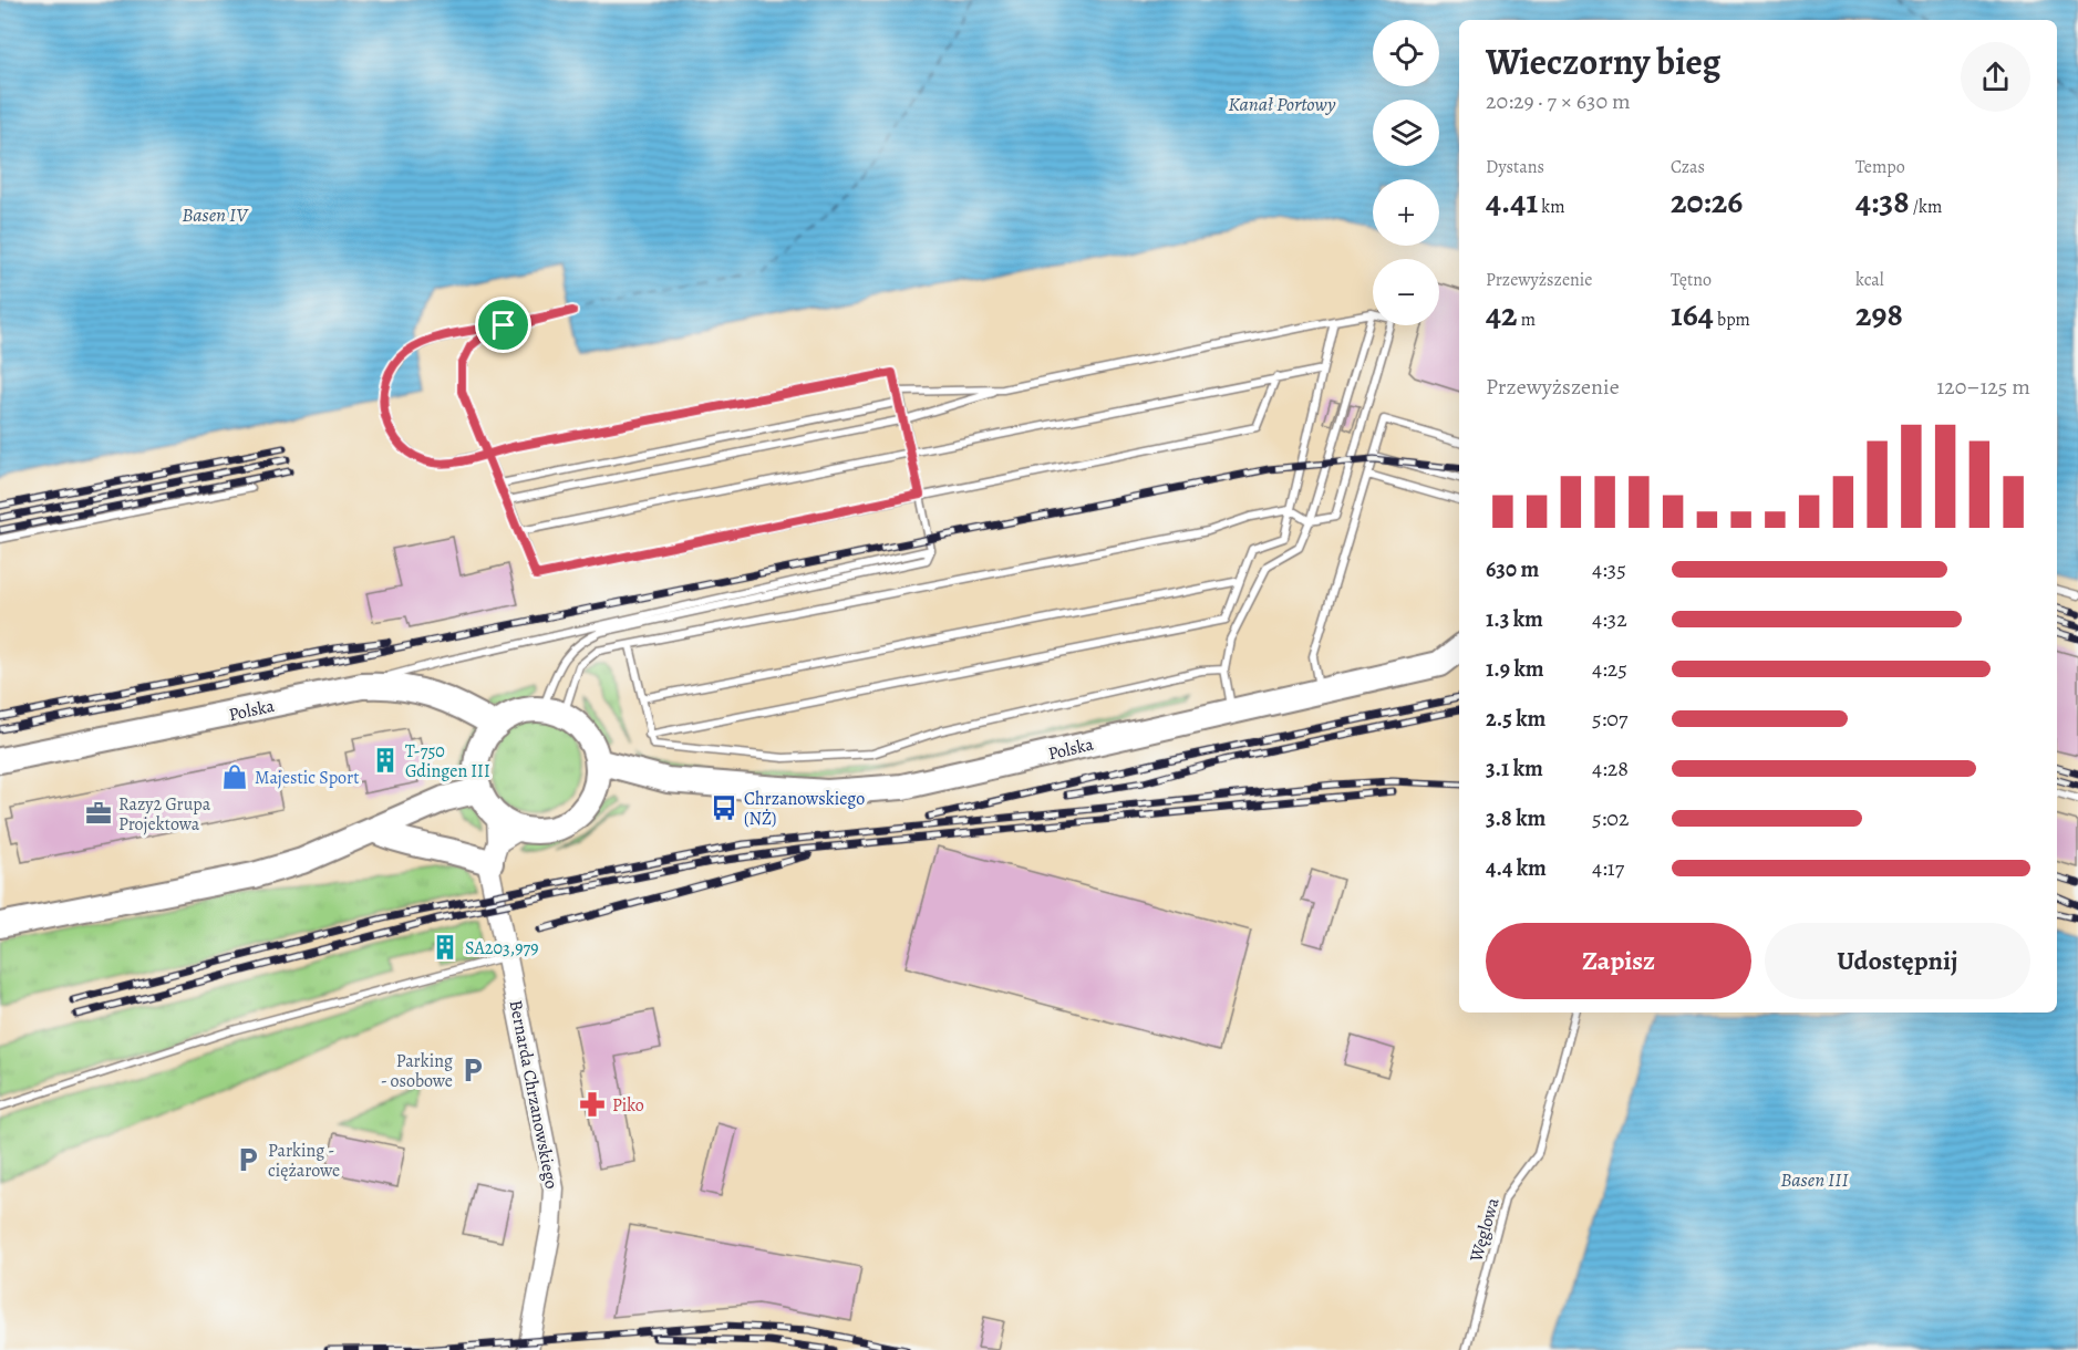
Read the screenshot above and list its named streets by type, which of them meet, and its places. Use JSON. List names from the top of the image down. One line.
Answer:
{"streets":{"highway":["Polska"],"street":["Bernarda Chrzanowskiego"],"lane":["Węglowa"]},"crossings":[["Polska","Bernarda Chrzanowskiego"]],"water":["Kanał Portowy","Basen IV","Basen III"],"places":{"building":["T-750 Gdingen III","SA203,979"],"shop":["Majestic Sport"],"bus stop":["Chrzanowskiego (NŻ)"],"office":["Razy2 Grupa Projektowa"],"parking":["Parking - osobowe","Parking - ciężarowe"],"pharmacy":["Piko"]},"page":{"map_buttons":["+","−"],"heading":["Wieczorny bieg","20:29 · 7 × 630 m"],"stats":[["Dystans","4.41 km"],["Czas","20:26"],["Tempo","4:38 /km"],["Przewyższenie","42 m"],["Tętno","164 bpm"],["kcal","298"]],"chart":["Przewyższenie","120–125 m"],"list":[{"name":"630 m","note":"4:35"},{"name":"1.3 km","note":"4:32"},{"name":"1.9 km","note":"4:25"},{"name":"2.5 km","note":"5:07"},{"name":"3.1 km","note":"4:28"},{"name":"3.8 km","note":"5:02"},{"name":"4.4 km","note":"4:17"}],"buttons":["Zapisz","Udostępnij"]}}
